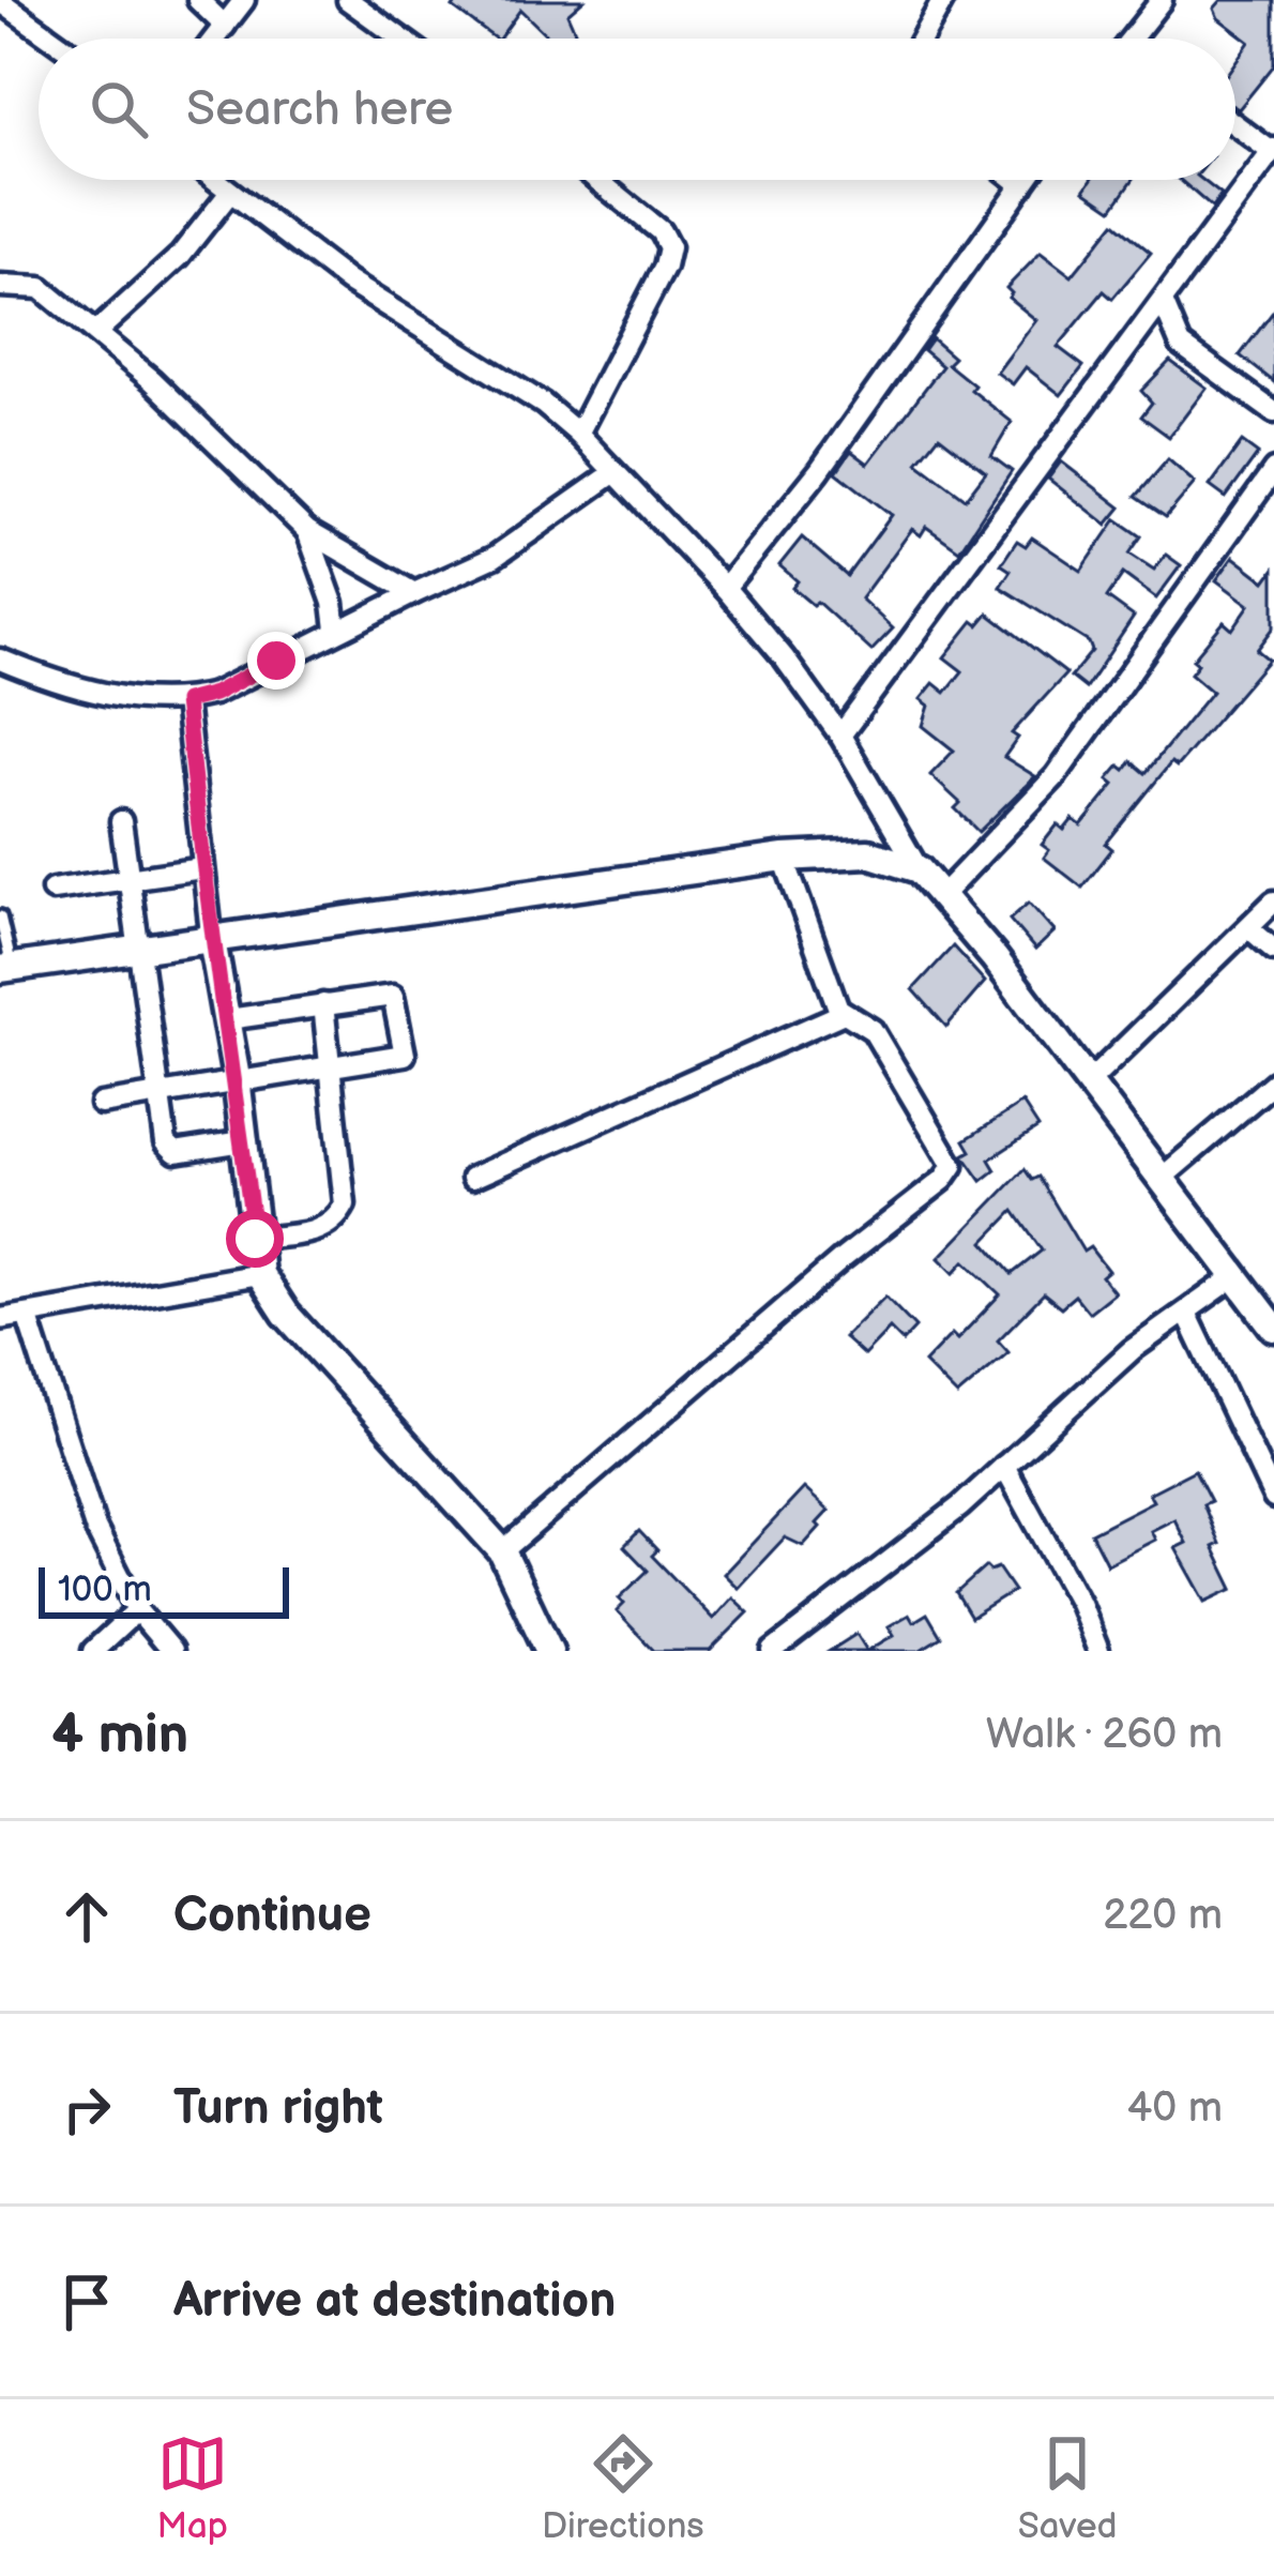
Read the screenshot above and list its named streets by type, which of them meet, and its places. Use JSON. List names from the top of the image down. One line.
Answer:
{"scale_bar":"100 m","page":{"search":"Search here","scale":"100 m","heading":["4 min","Walk · 260 m"],"list":[["Continue","220 m"],["Turn right","40 m"],"Arrive at destination"],"nav":["Map","Directions","Saved"]}}
